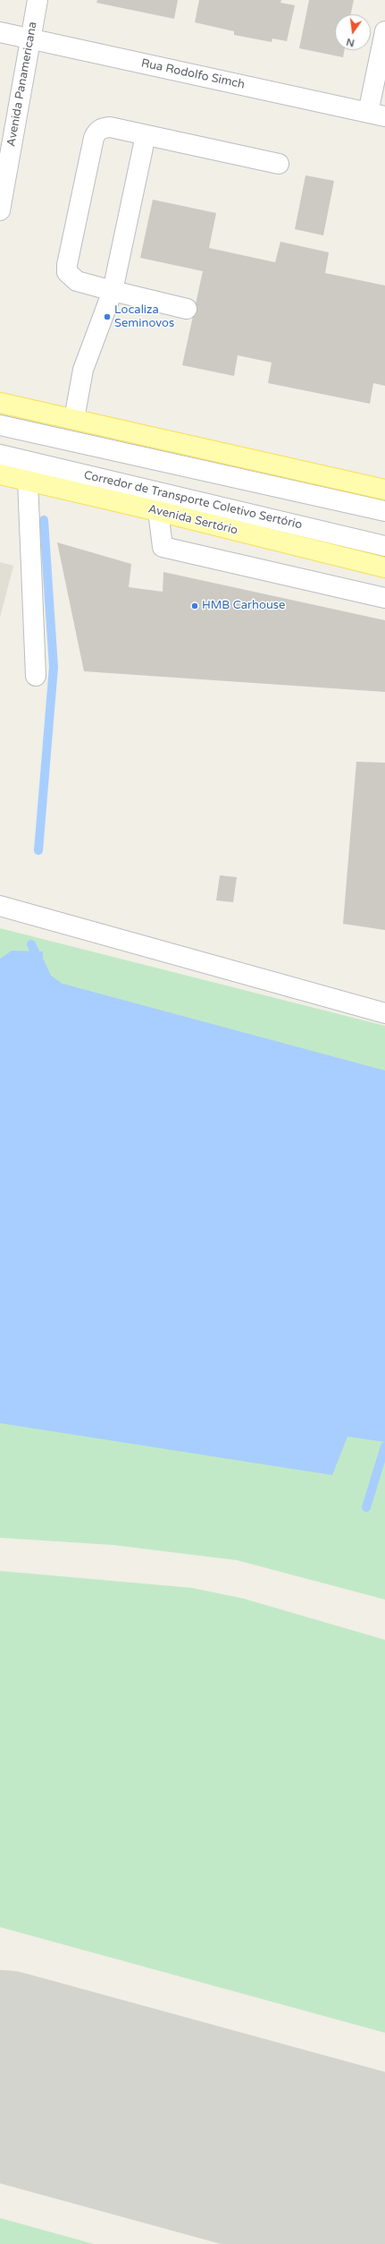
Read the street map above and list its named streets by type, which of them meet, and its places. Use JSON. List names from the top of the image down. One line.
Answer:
{"streets":{"main road":["Avenida Sertório"],"street":["Rua Rodolfo Simch","Avenida Panamericana","Corredor de Transporte Coletivo Sertório"]},"crossings":[["Rua Rodolfo Simch","Avenida Panamericana"]],"places":["Localiza Seminovos","HMB Carhouse"],"north":"bottom"}
